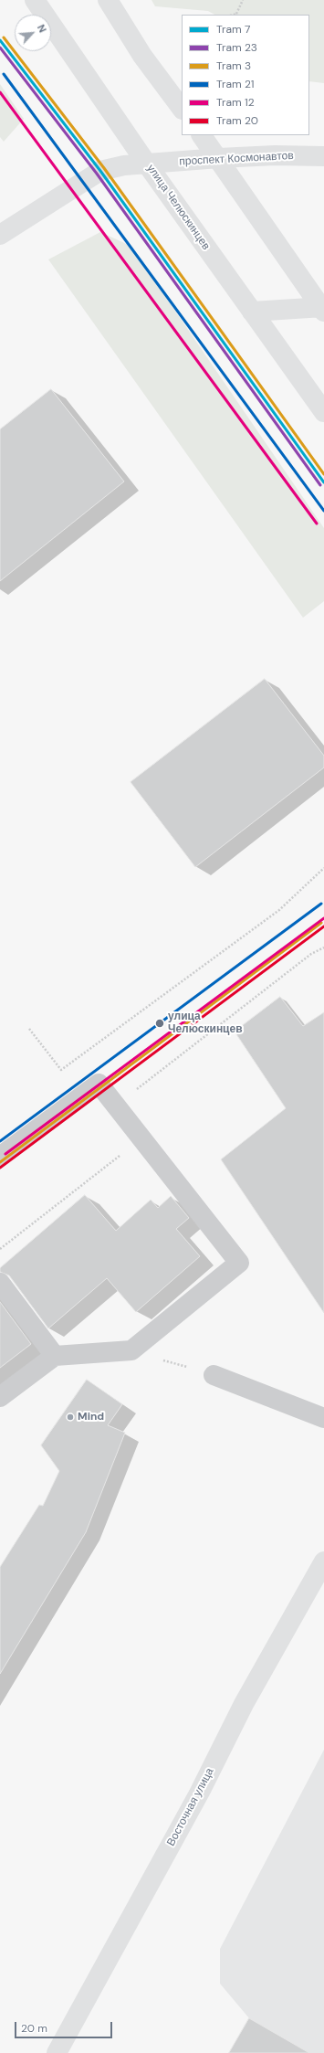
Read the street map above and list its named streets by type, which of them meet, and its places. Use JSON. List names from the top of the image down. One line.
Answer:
{"streets":{"main road":["проспект Космонавтов","улица Челюскинцев","Восточная улица"]},"crossings":[["проспект Космонавтов","улица Челюскинцев"]],"places":["улица Челюскинцев","Mind"],"lines":["tram line 3","tram line 7","tram line 23","tram line 21","tram line 12","tram line 20"],"legend":["Tram 7","Tram 23","Tram 3","Tram 21","Tram 12","Tram 20"],"scale_bar":"20 m","north":"top right"}
